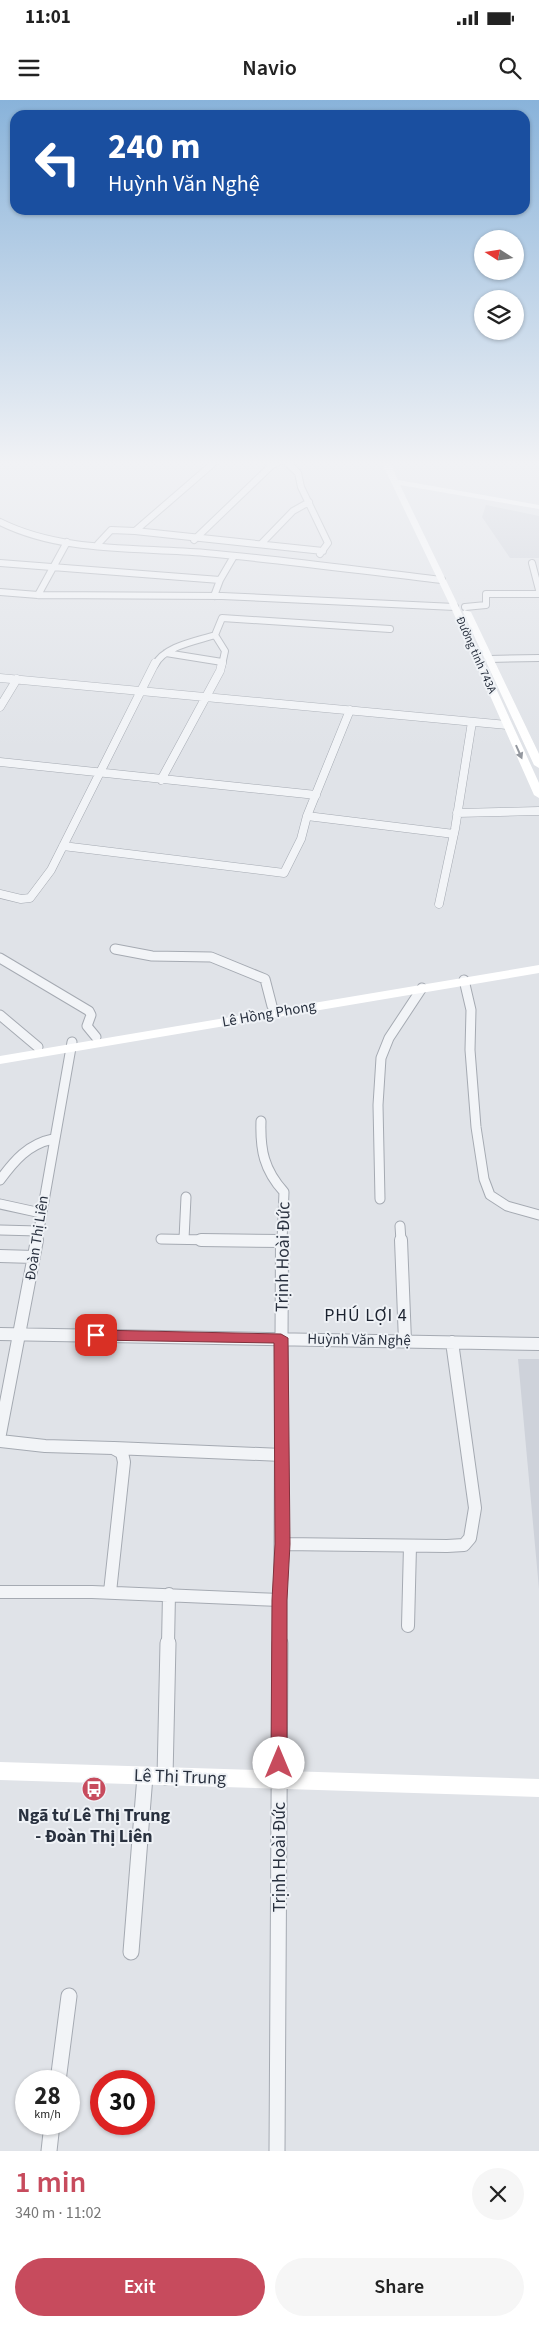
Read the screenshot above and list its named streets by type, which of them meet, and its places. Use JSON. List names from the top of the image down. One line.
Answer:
{"streets":{"main road":["Đường tỉnh 743A","Lê Hồng Phong","Lê Thị Trung"],"street":["Đoàn Thị Liên","Trịnh Hoài Đức","Huỳnh Văn Nghệ"]},"crossings":[["Lê Hồng Phong","Đoàn Thị Liên"],["Đoàn Thị Liên","Huỳnh Văn Nghệ"],["Trịnh Hoài Đức","Huỳnh Văn Nghệ"],["Trịnh Hoài Đức","Lê Thị Trung"]],"districts":["PHÚ LỢI 4"],"places":{"bus stop":["Ngã tư Lê Thị Trung - Đoàn Thị Liên"]},"north":"left","page":{"status":"11:01","header":"Navio","turn":["240 m","Huỳnh Văn Nghệ"],"speed":"28 km/h","limit":"30","heading":["1 min","340 m · 11:02"],"buttons":["Exit","Share"]}}
